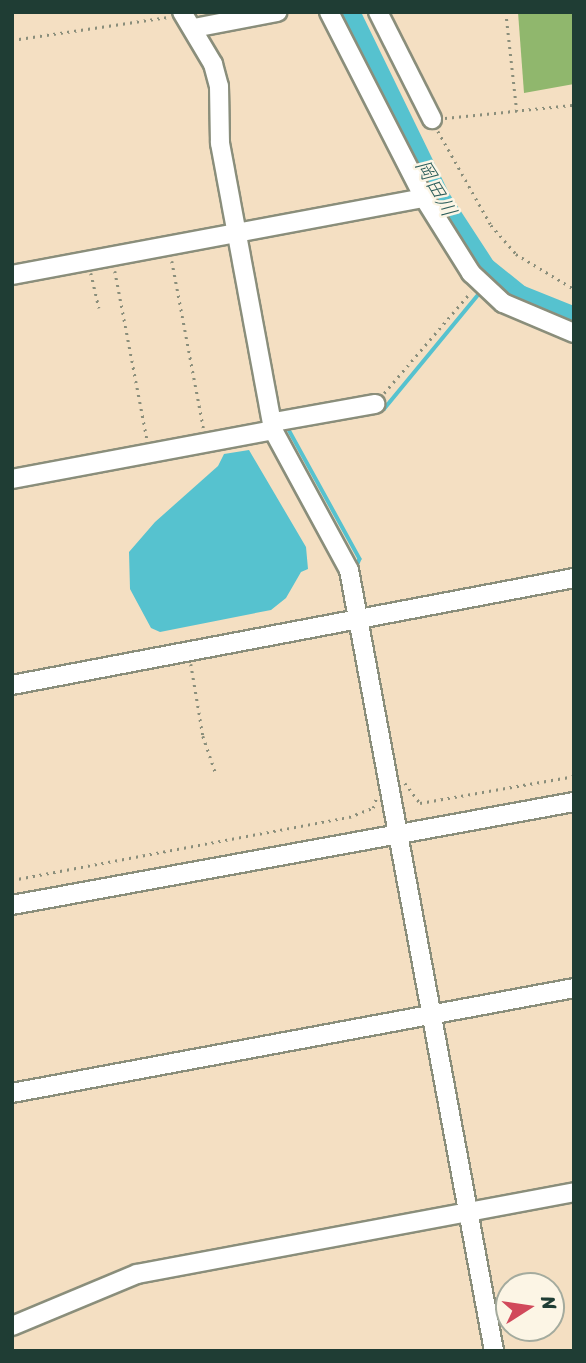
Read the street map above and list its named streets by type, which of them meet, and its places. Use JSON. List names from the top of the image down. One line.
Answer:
{"water":["岡田川"],"north":"right"}
